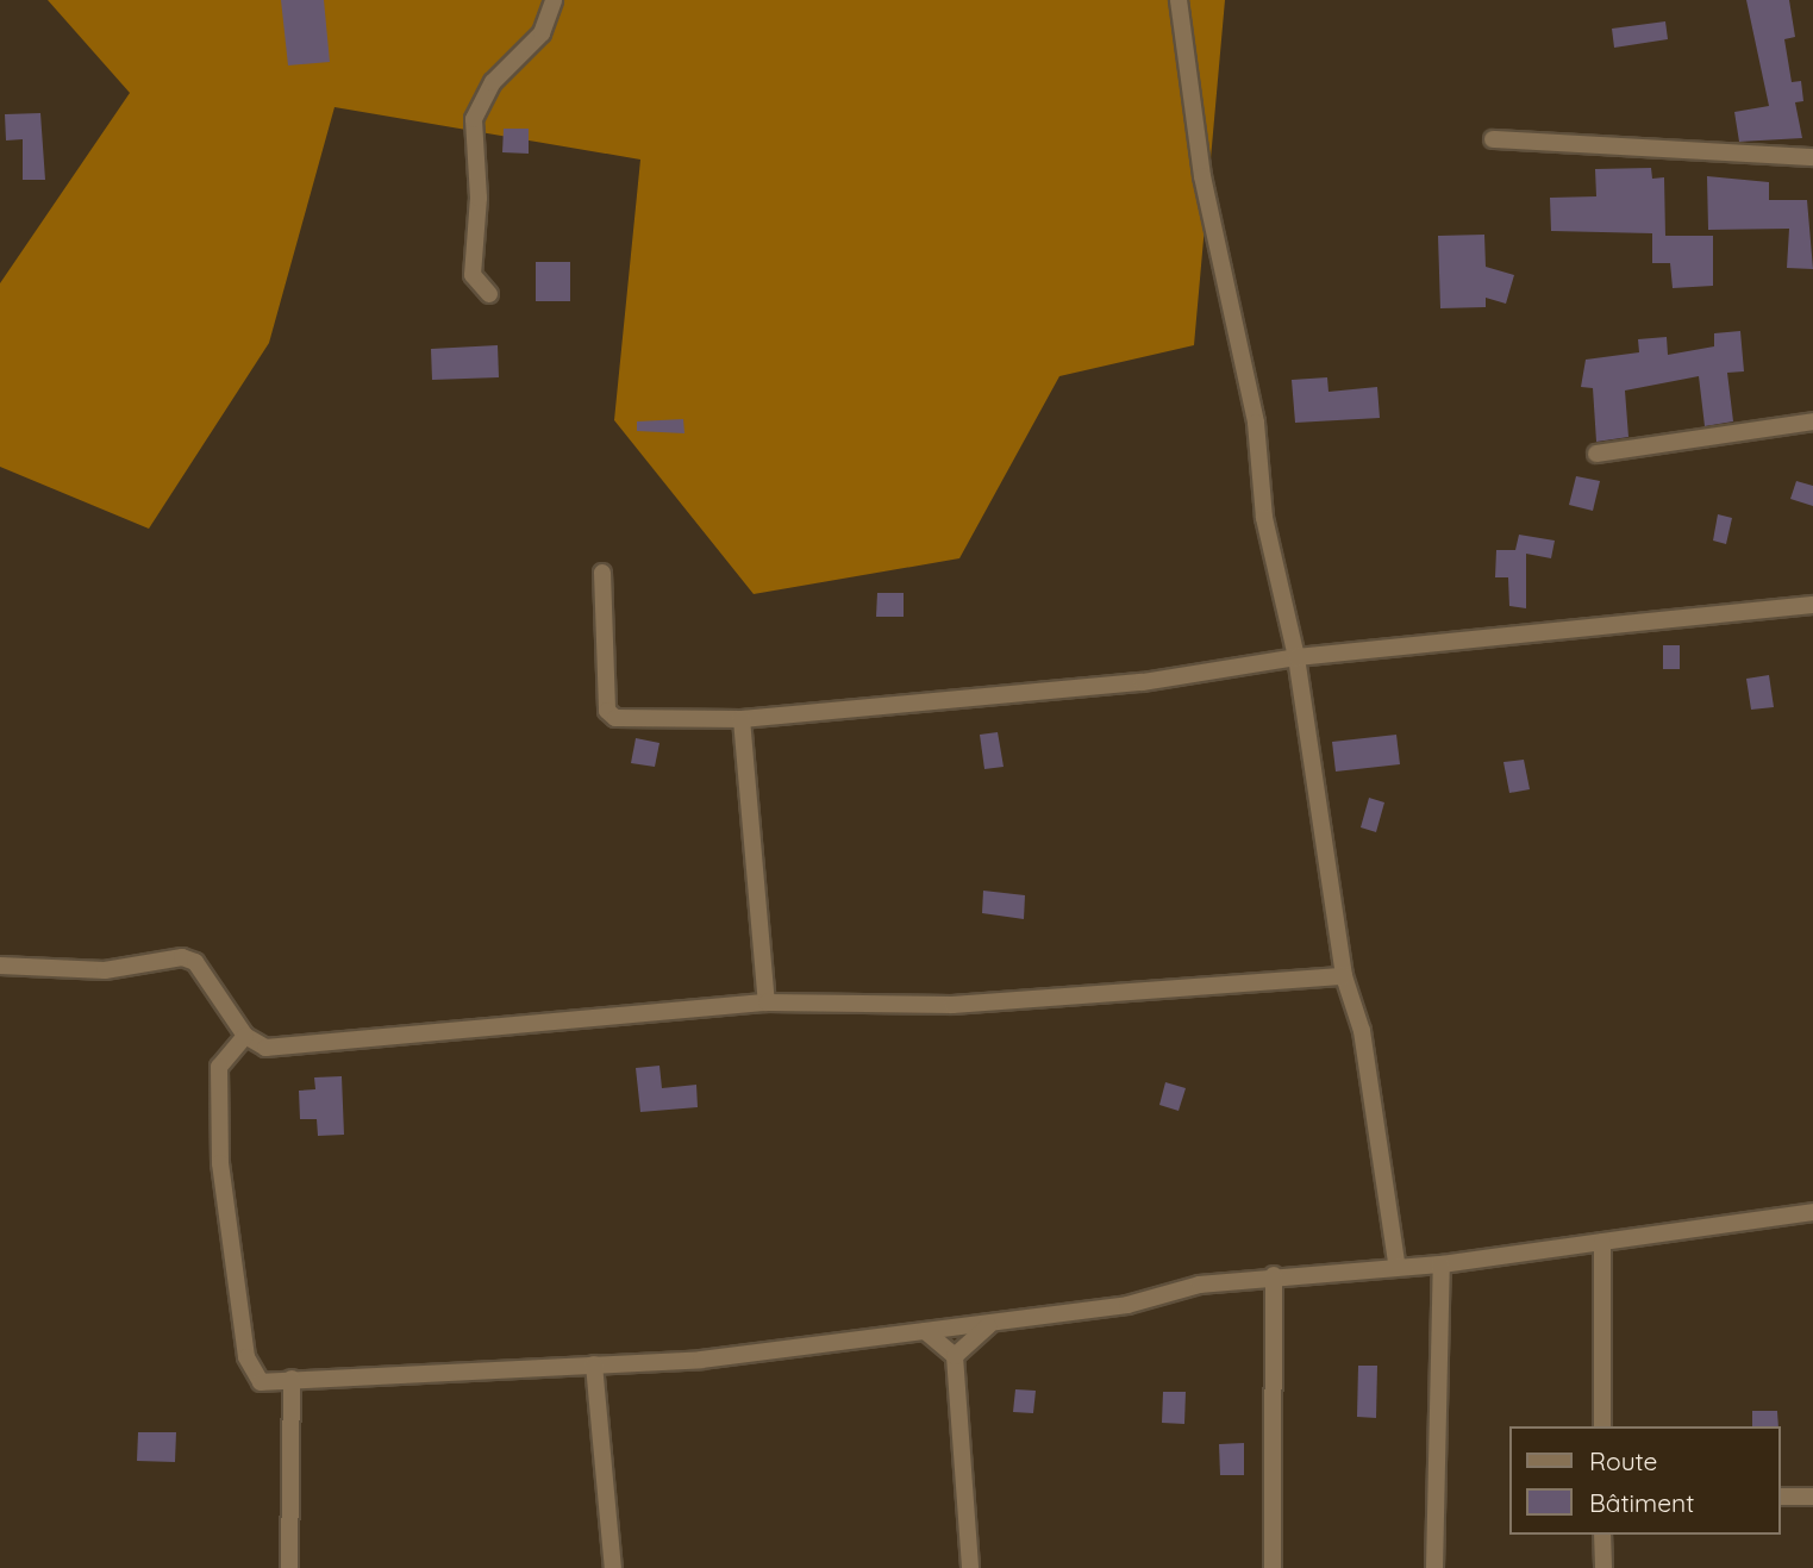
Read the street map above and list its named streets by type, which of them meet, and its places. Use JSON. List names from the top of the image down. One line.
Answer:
{"legend":["Route","Bâtiment"]}
